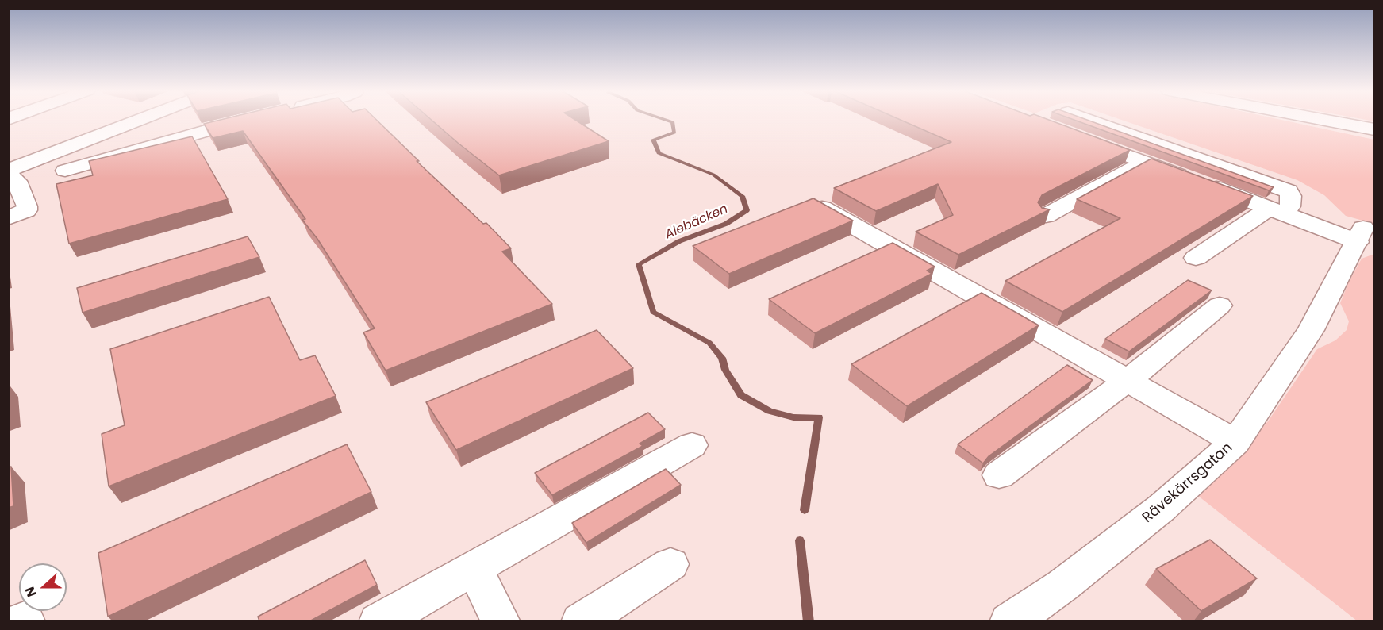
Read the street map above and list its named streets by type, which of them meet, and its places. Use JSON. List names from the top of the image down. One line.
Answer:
{"streets":{"street":["Rävekärrsgatan"]},"water":["Alebäcken"],"north":"left"}
